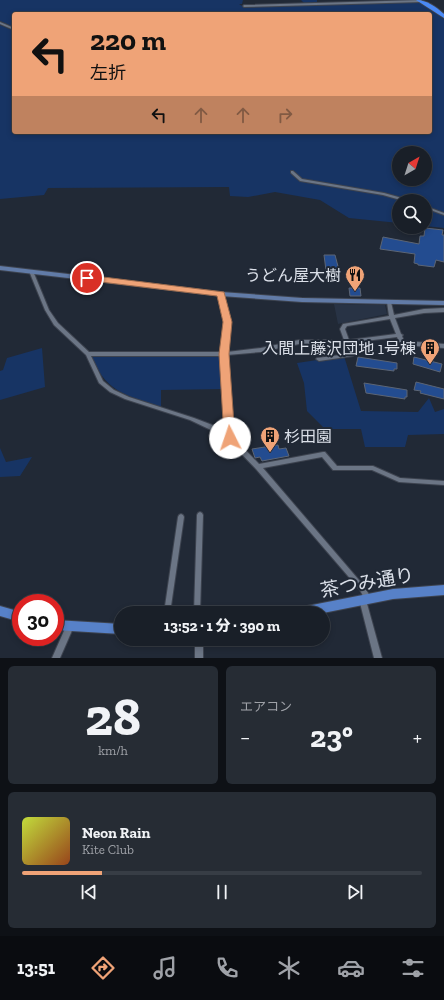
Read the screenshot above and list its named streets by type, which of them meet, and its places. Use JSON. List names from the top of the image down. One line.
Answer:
{"streets":{"main road":["茶つみ通り"]},"places":{"restaurant":["うどん屋大樹"],"building":["入間上藤沢団地 1号棟","杉田園"]},"north":"top right","page":{"turn":["220 m","左折"],"limit":"30","trip":"13:52 · 1 分 · 390 m","tile":[["28","km/h"],"エアコン"],"heat":["−","23°","+"],"song":["Neon Rain","Kite Club"],"tabs":"13:51"}}
